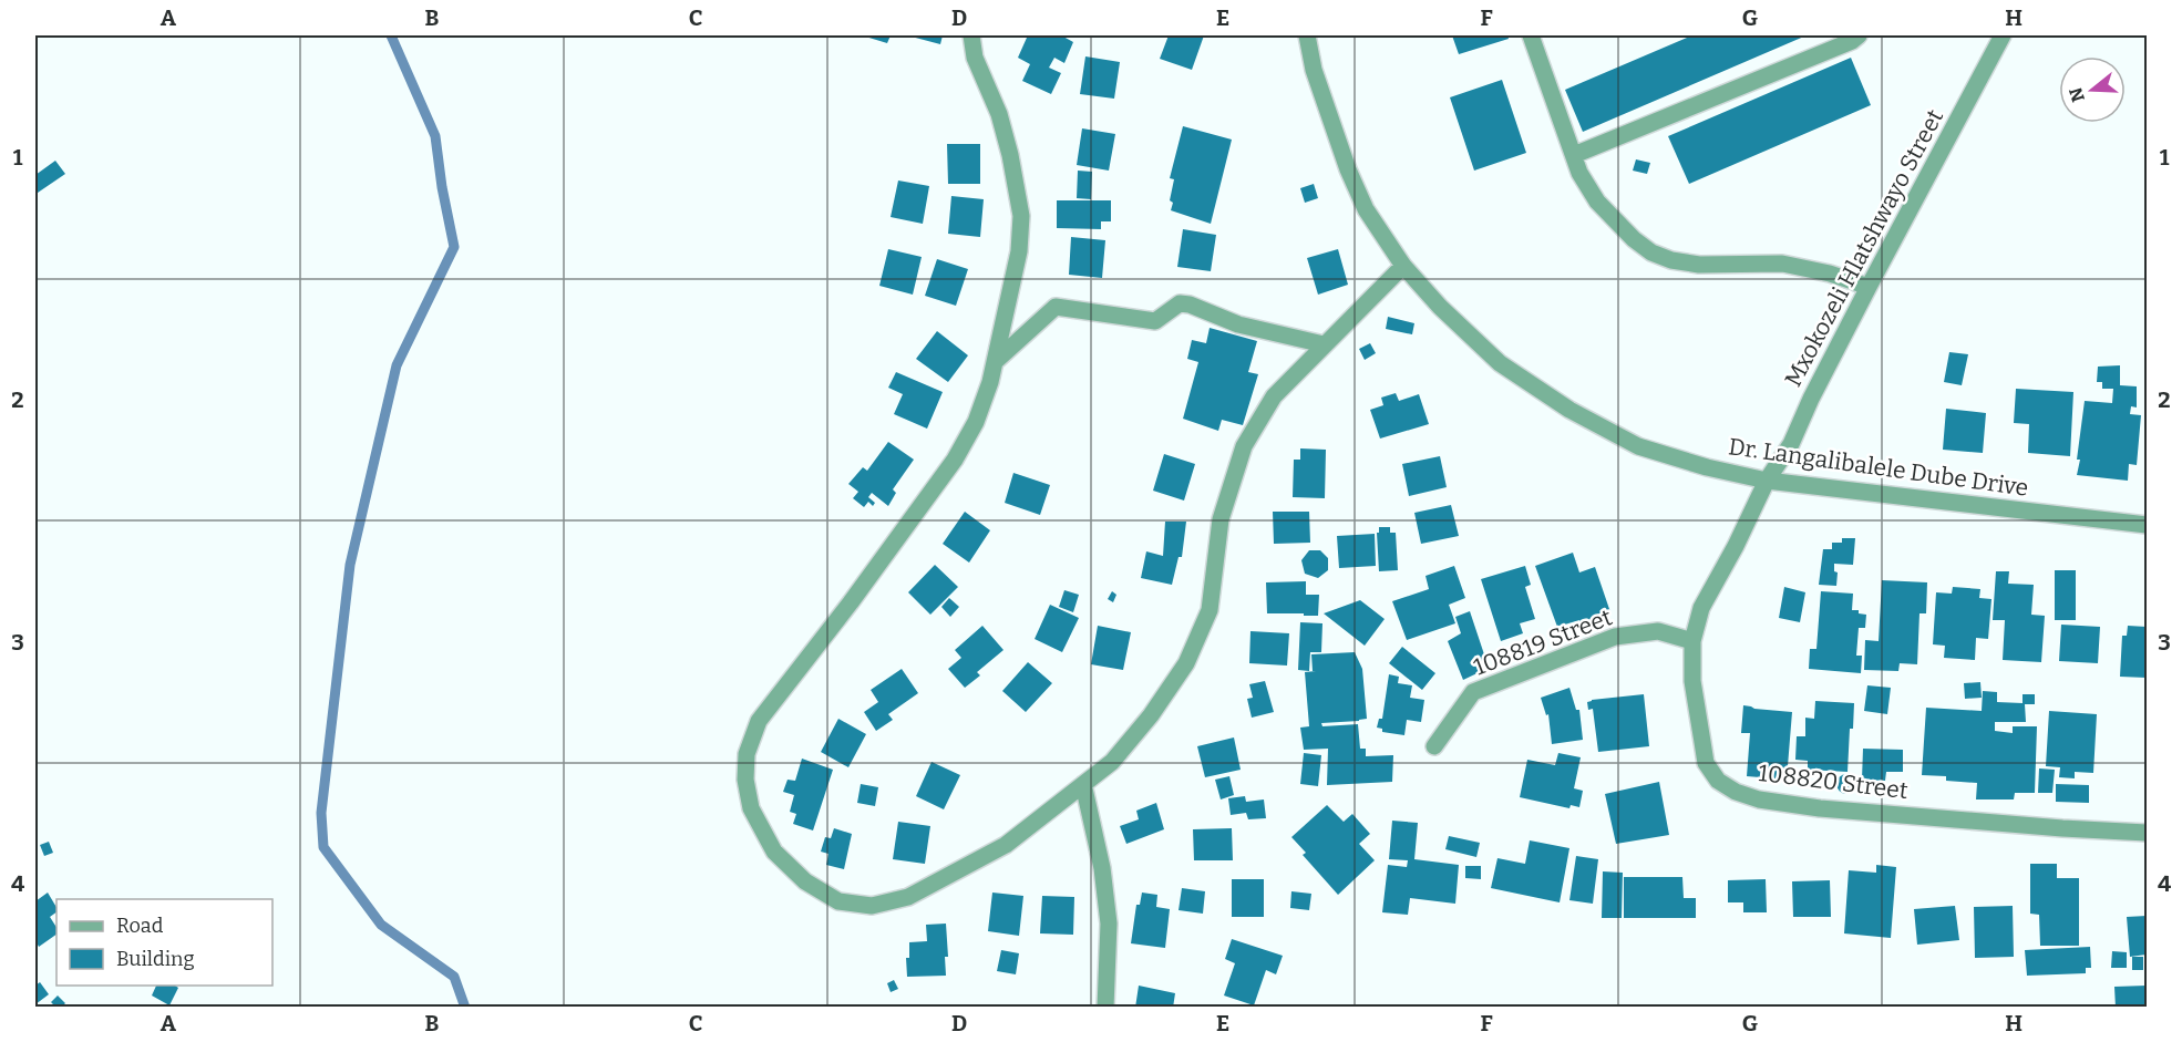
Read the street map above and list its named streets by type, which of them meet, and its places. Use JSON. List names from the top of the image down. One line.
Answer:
{"streets":{"street":["Mxokozeli Hlatshwayo Street","Dr. Langalibalele Dube Drive","108819 Street","108820 Street"]},"crossings":[["Mxokozeli Hlatshwayo Street","Dr. Langalibalele Dube Drive"],["Mxokozeli Hlatshwayo Street","108820 Street"],["Dr. Langalibalele Dube Drive","108820 Street"],["108819 Street","108820 Street"]],"legend":["Road","Building"],"north":"left","grid":{"columns":["A","B","C","D","E","F","G","H"],"rows":["1","2","3","4"]}}
